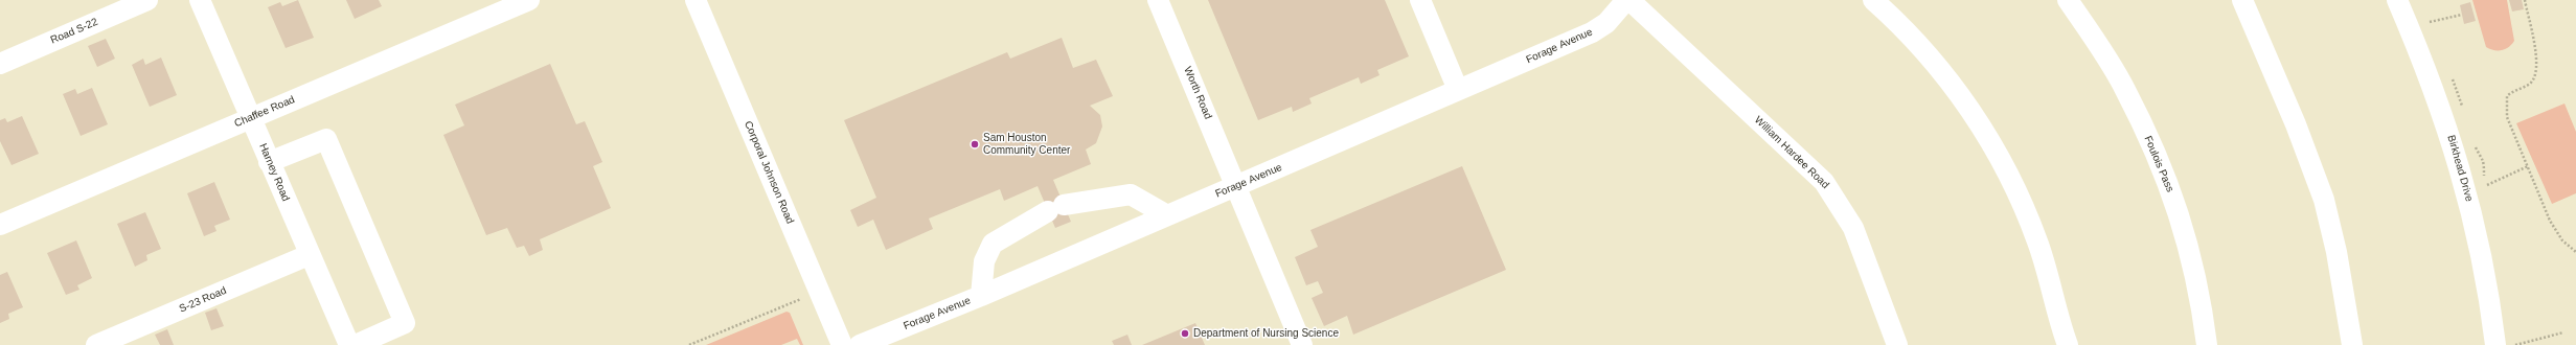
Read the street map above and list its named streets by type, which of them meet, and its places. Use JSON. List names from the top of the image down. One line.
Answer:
{"streets":{"street":["Road S-22","Forage Avenue","Worth Road","Chaffee Road","William Hardee Road","Foulois Pass","Birkhead Drive","Harney Road","Corporal Johnson Road","S-23 Road"]},"crossings":[["Forage Avenue","Worth Road"],["Chaffee Road","Harney Road"],["Harney Road","S-23 Road"]],"places":["Sam Houston Community Center","Department of Nursing Science"]}
